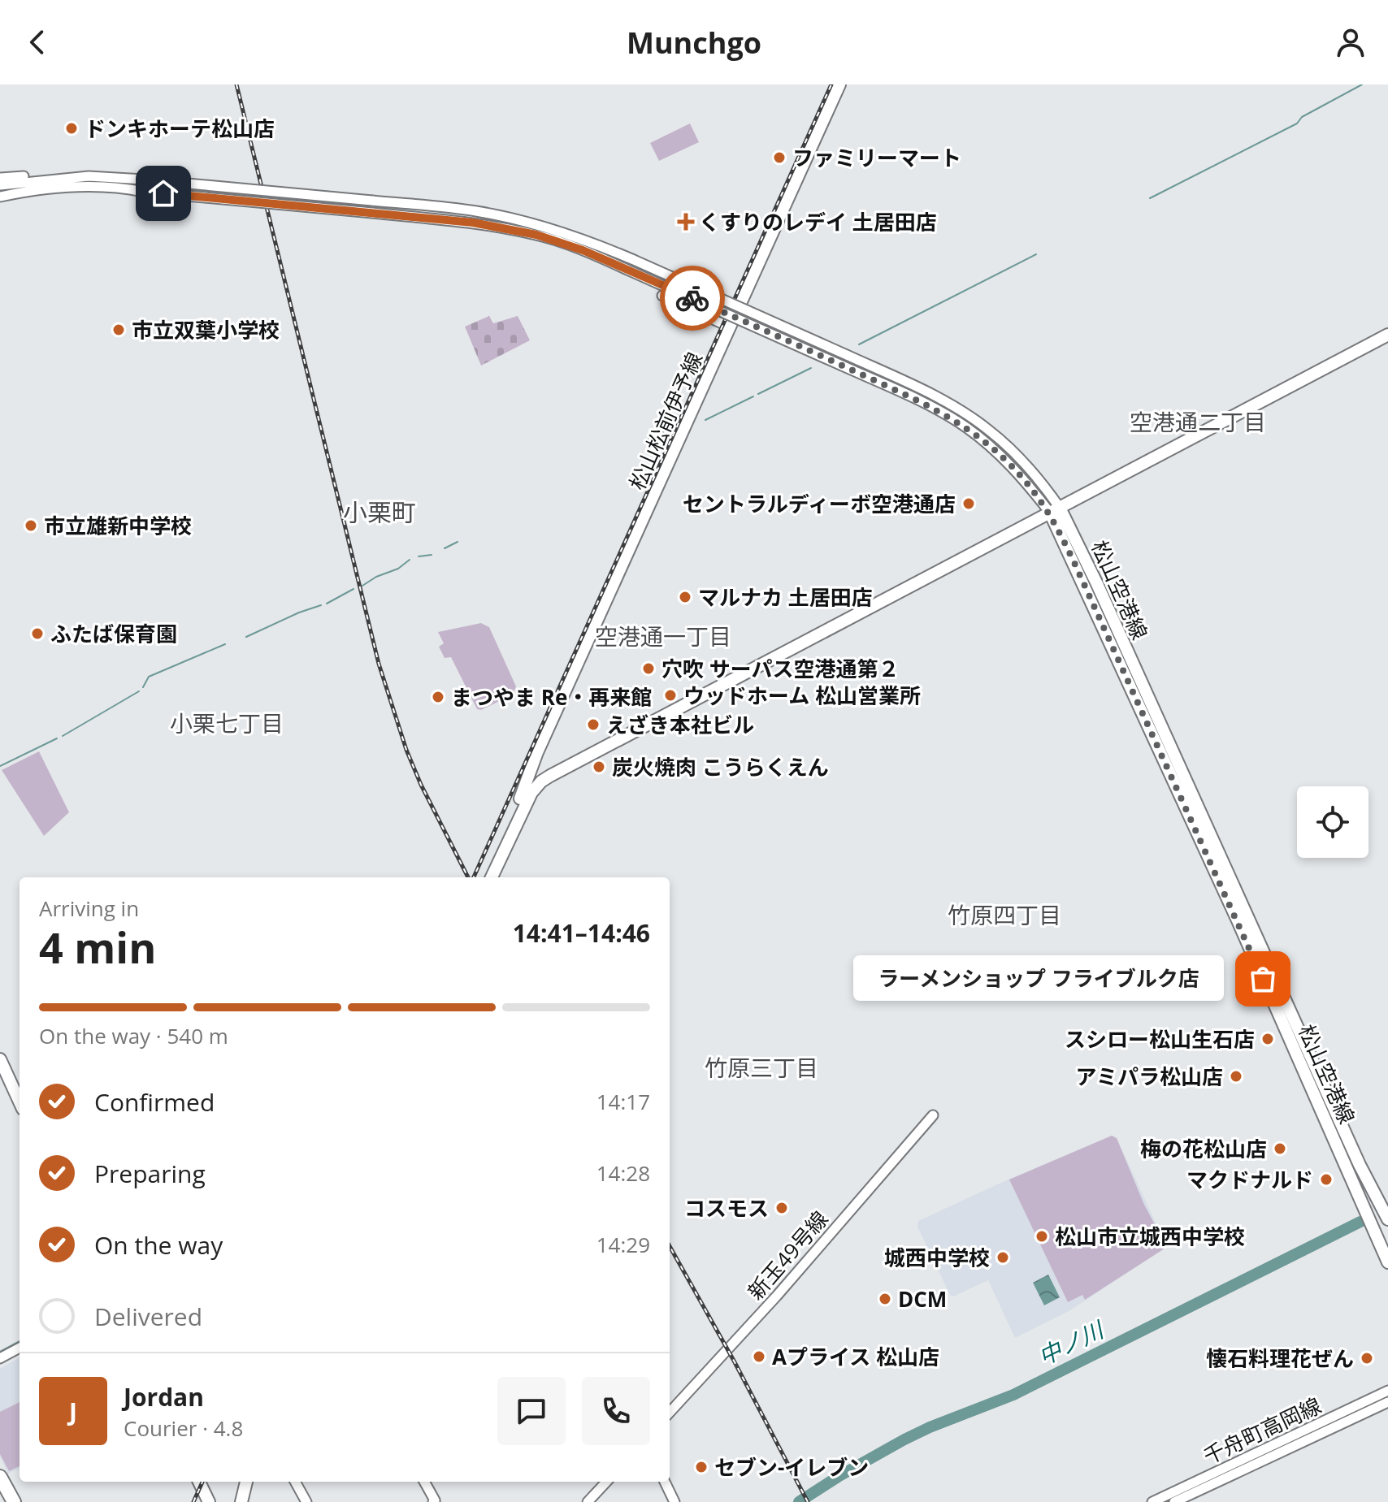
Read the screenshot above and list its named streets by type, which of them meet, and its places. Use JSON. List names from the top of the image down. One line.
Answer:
{"streets":{"main road":["松山松前伊予線","松山空港線"],"street":["新玉49号線","千舟町高岡線"]},"districts":["空港通二丁目","小栗町","空港通一丁目","小栗七丁目","竹原四丁目","竹原三丁目"],"water":["中ノ川"],"places":{"other":["ドンキホーテ松山店","ファミリーマート","市立双葉小学校","セントラルディーボ空港通店","市立雄新中学校","マルナカ 土居田店","ふたば保育園","穴吹 サーパス空港通第２","ウッドホーム 松山営業所","まつやま Re・再来館","えざき本社ビル","炭火焼肉 こうらくえん","ラーメンショップ フライブルク店","スシロー松山生石店","アミパラ松山店","梅の花松山店","マクドナルド","コスモス","松山市立城西中学校","城西中学校","DCM","Aプライス 松山店","懐石料理花ぜん","セブン-イレブン"],"health":["くすりのレデイ 土居田店"]},"page":{"header":"Munchgo","heading":["4 min","Arriving in","14:41–14:46"],"panel":["Jordan","Courier · 4.8"],"bubble":"ラーメンショップ フライブルク店","bar":"On the way · 540 m","list":[["Confirmed","14:17"],["Preparing","14:28"],["On the way","14:29"],"Delivered"],"round":"J"}}
